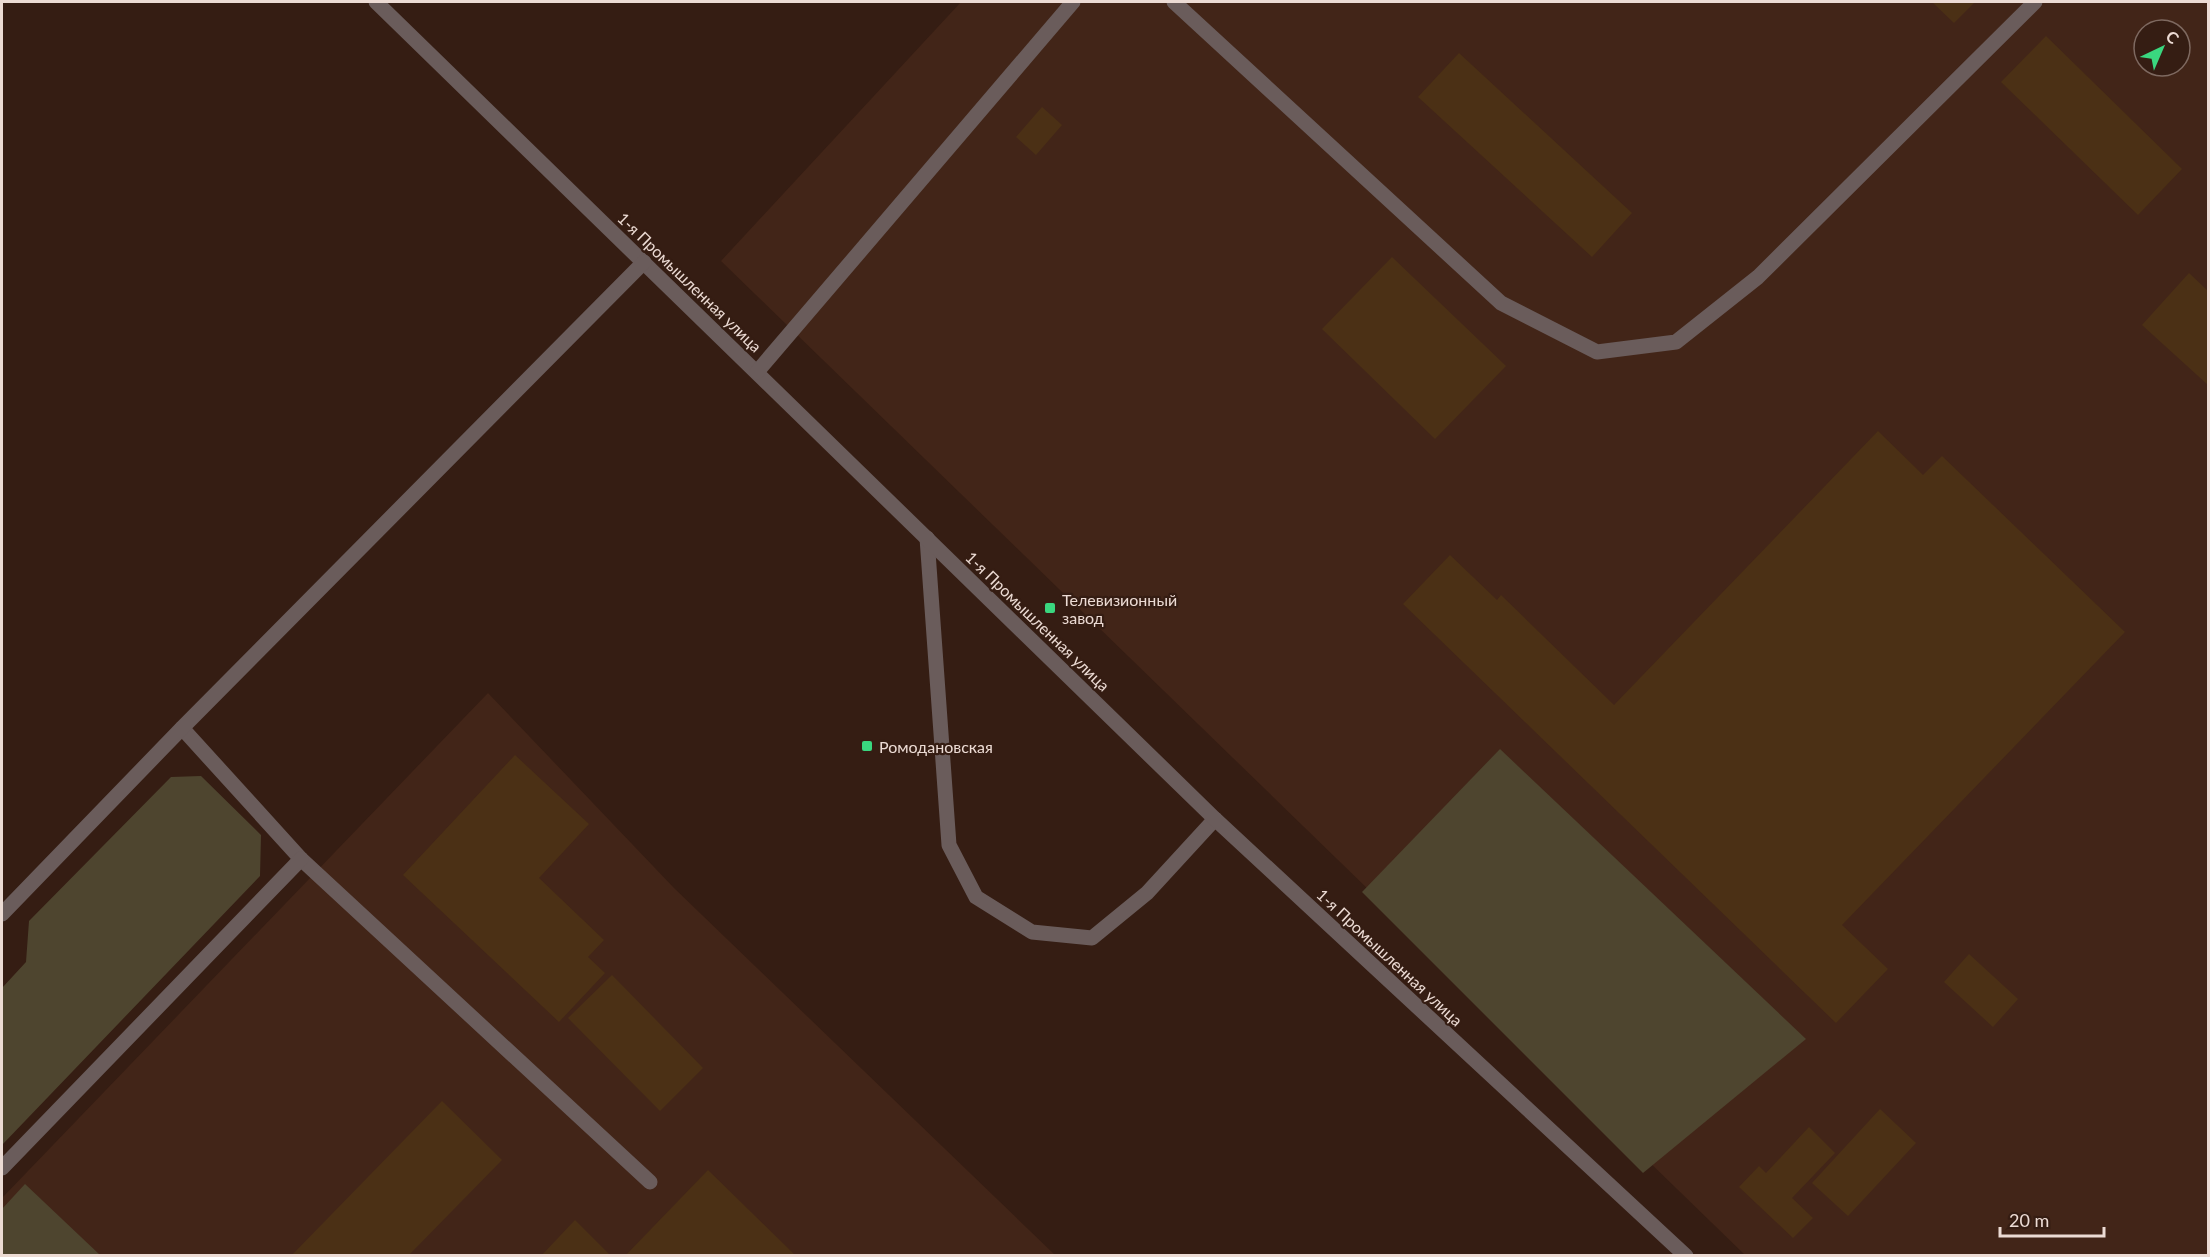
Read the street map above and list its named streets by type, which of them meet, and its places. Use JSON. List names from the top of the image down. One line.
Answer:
{"streets":{"street":["1-я Промышленная улица"]},"places":{"transit":["Телевизионный завод","Ромодановская"]},"scale_bar":"20 m","north":"top right"}
